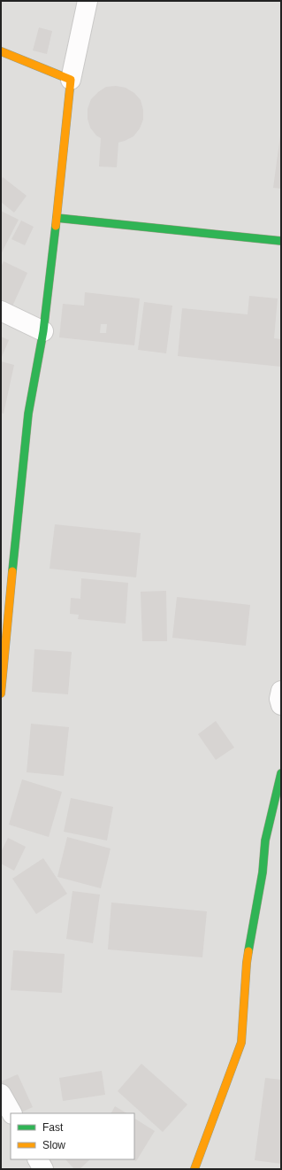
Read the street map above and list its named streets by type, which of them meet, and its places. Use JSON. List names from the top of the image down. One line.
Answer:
{"legend":["Fast","Slow"]}
